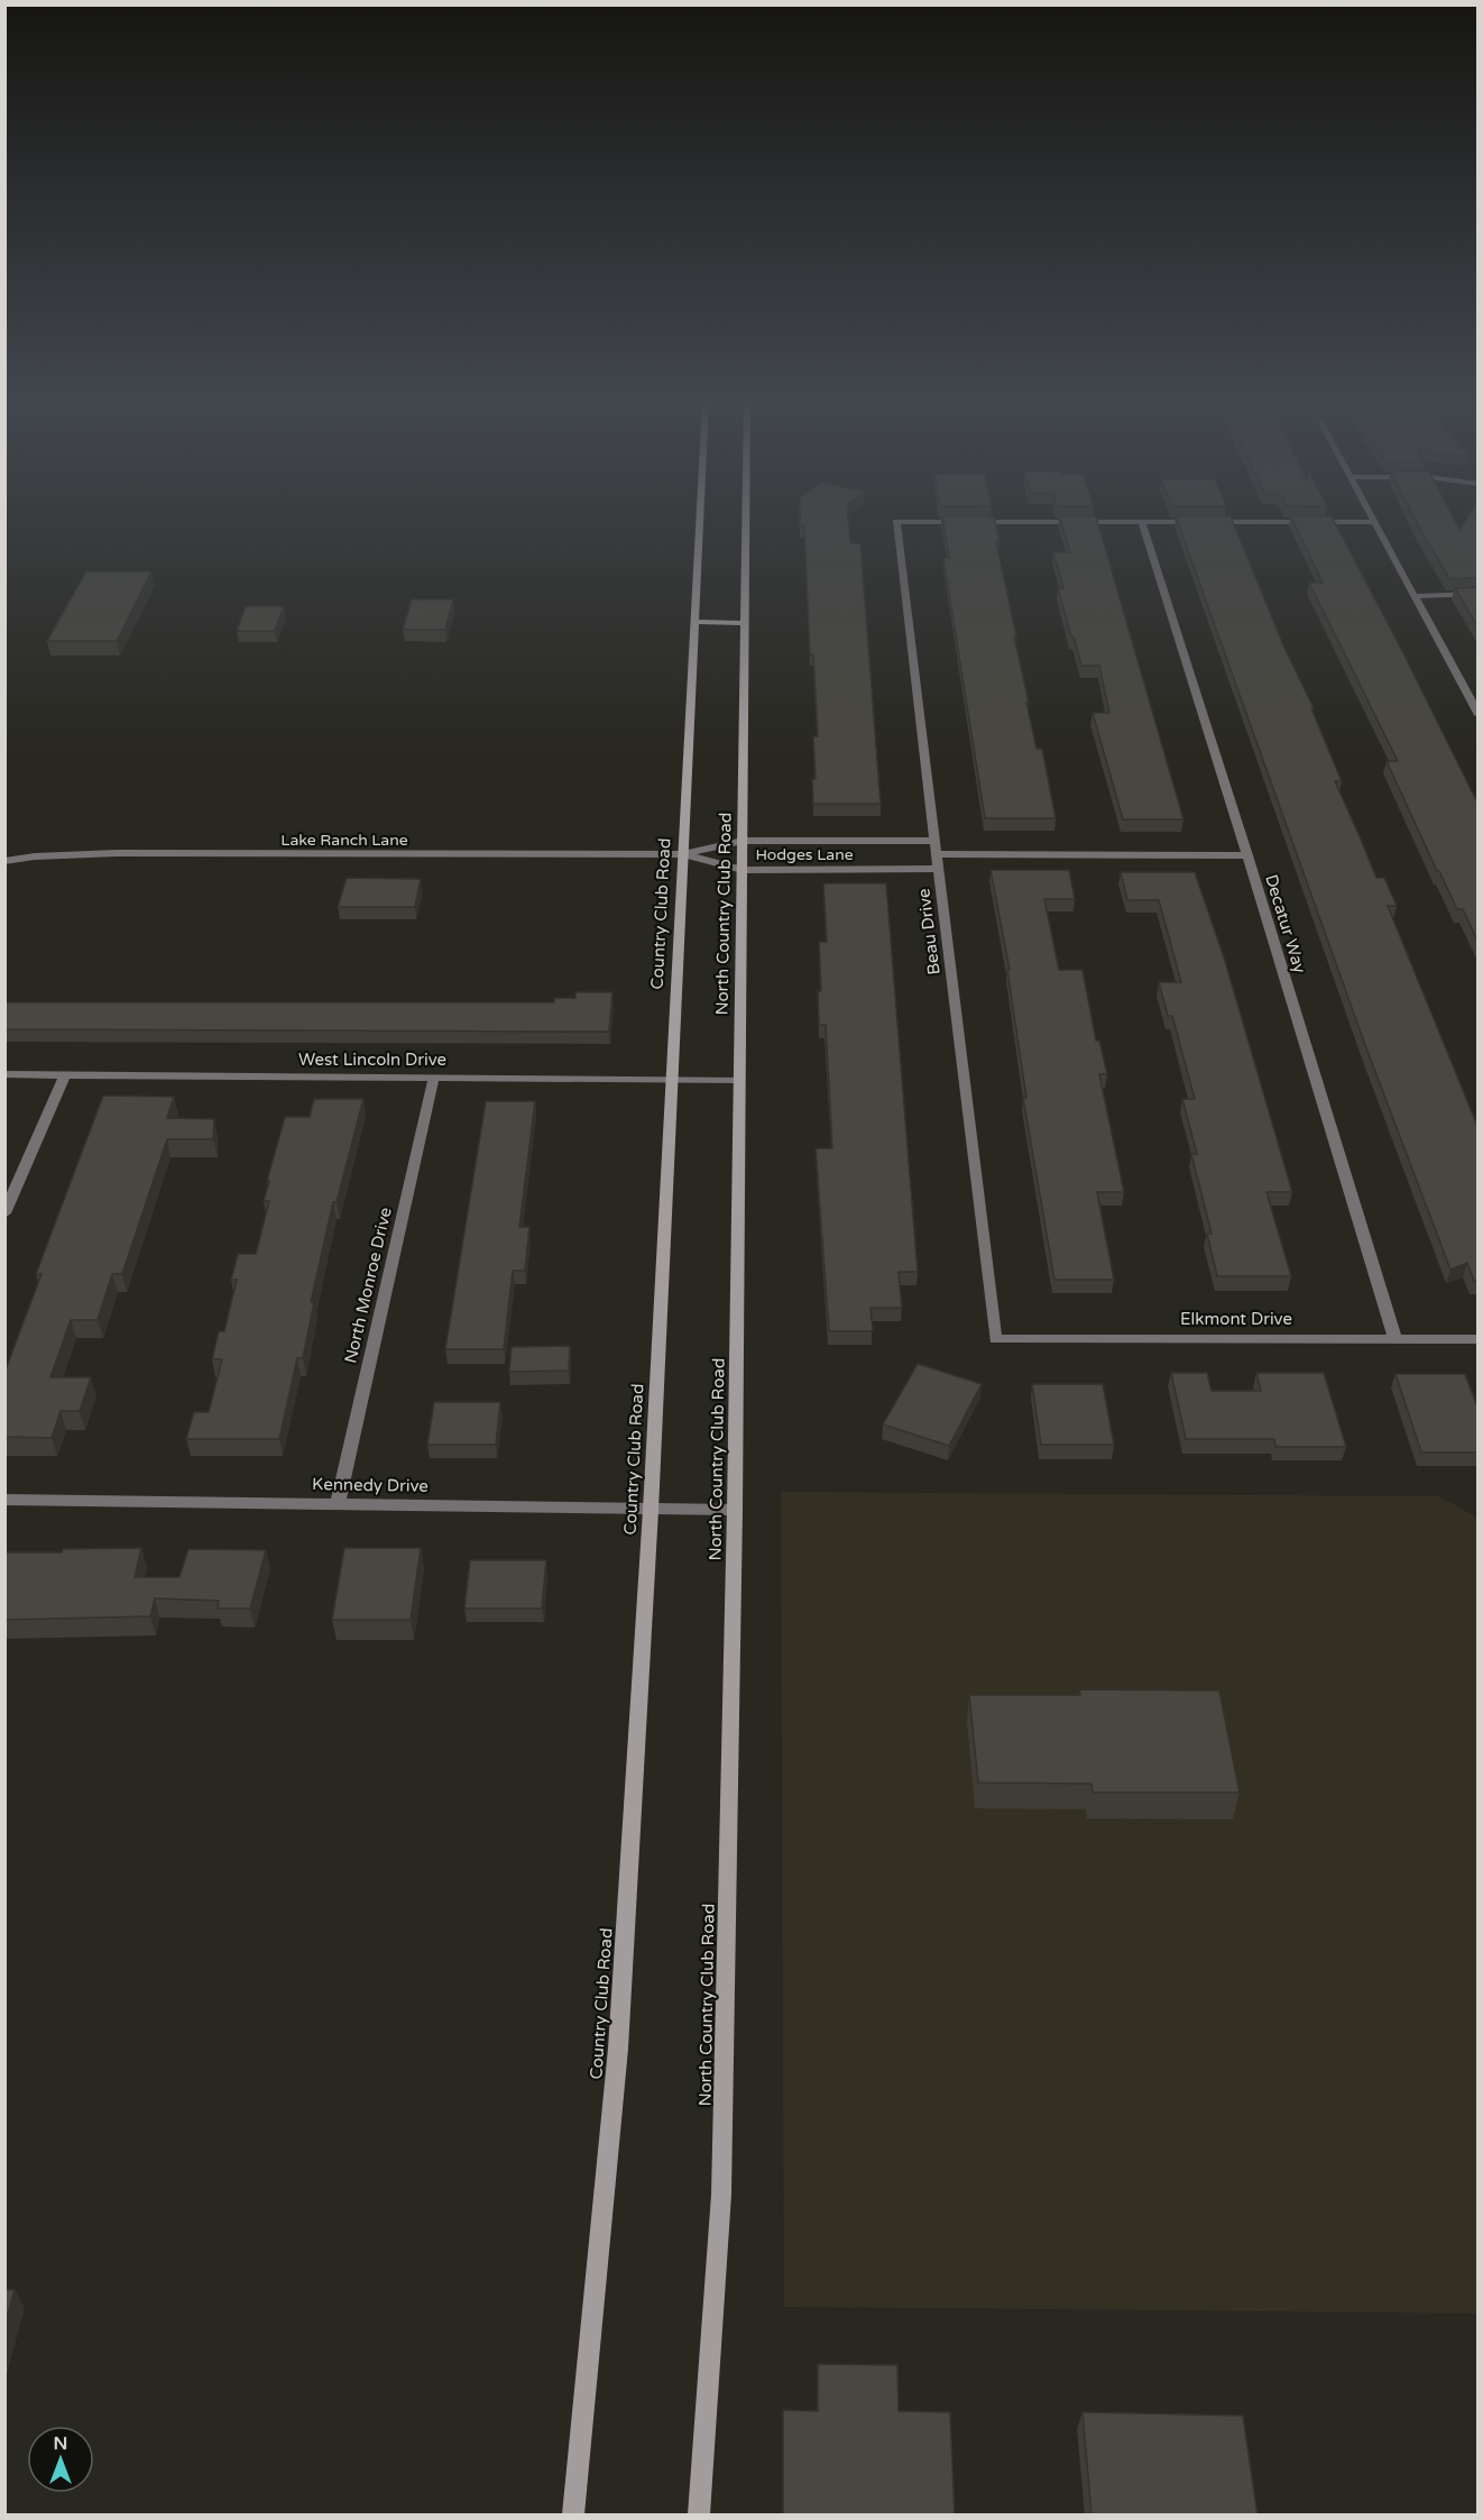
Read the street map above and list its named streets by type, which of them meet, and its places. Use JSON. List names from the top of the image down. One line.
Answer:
{"streets":{"main road":["Country Club Road","North Country Club Road"],"street":["Lake Ranch Lane","Hodges Lane","Decatur Way","Beau Drive","West Lincoln Drive","North Monroe Drive","Elkmont Drive","Kennedy Drive"]},"crossings":[["Lake Ranch Lane","Hodges Lane"],["Lake Ranch Lane","Country Club Road"],["Hodges Lane","Country Club Road"],["Hodges Lane","North Country Club Road"],["Hodges Lane","Beau Drive"],["Country Club Road","West Lincoln Drive"],["Country Club Road","Kennedy Drive"],["North Country Club Road","West Lincoln Drive"],["North Country Club Road","Kennedy Drive"],["Decatur Way","Beau Drive"],["Decatur Way","Elkmont Drive"],["Beau Drive","Elkmont Drive"],["West Lincoln Drive","North Monroe Drive"],["North Monroe Drive","Kennedy Drive"]],"north":"top"}
